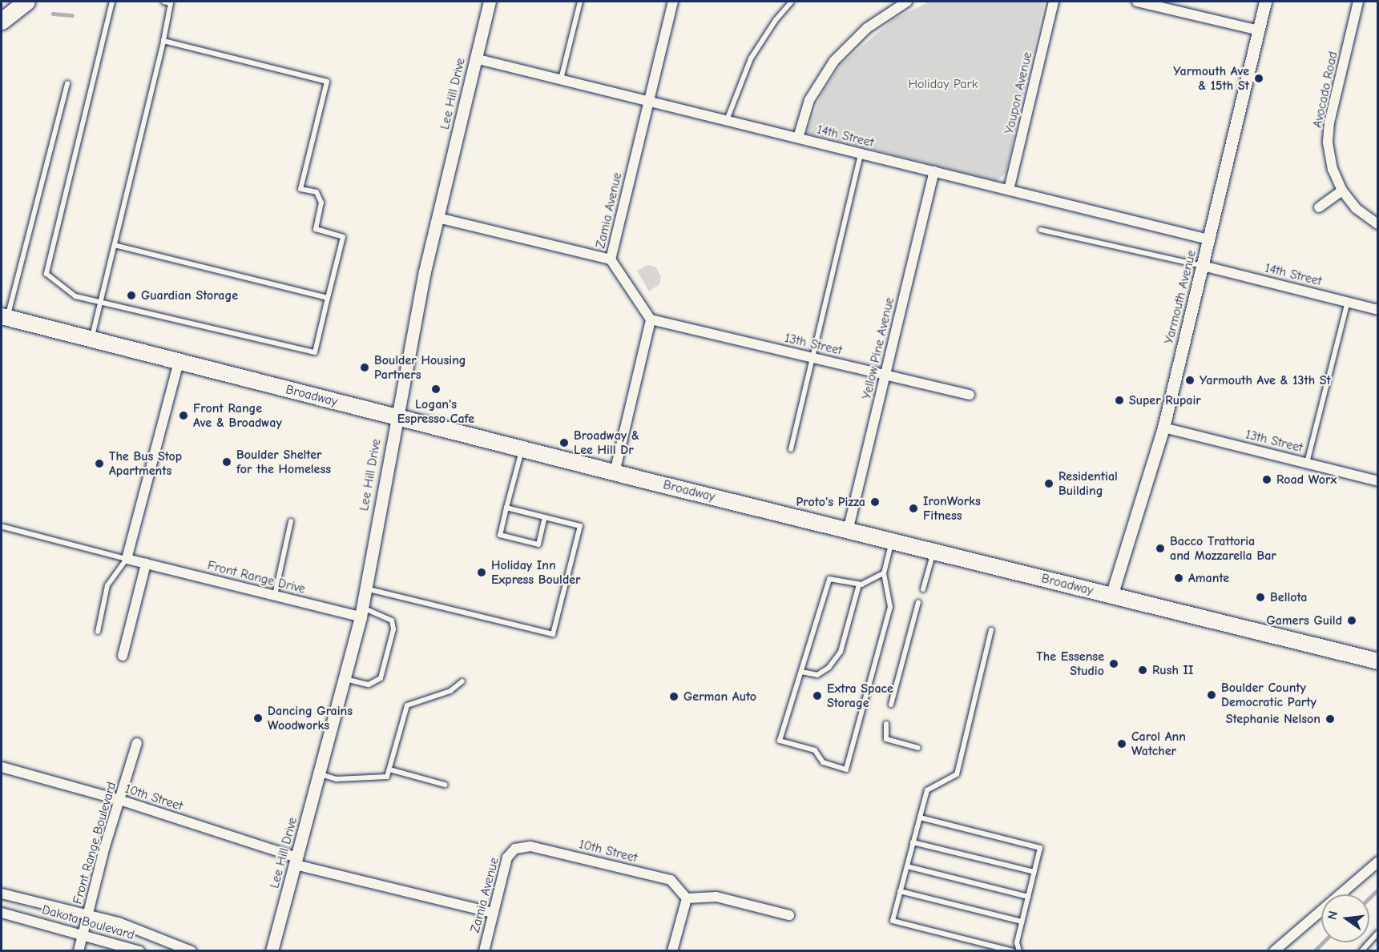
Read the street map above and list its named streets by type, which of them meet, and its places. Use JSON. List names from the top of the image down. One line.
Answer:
{"streets":{"main road":["Broadway"],"street":["Avocado Road","Yaupon Avenue","Lee Hill Drive","14th Street","Zamia Avenue","Yarmouth Avenue","13th Street","Yellow Pine Avenue","Front Range Drive","10th Street","Front Range Boulevard","Dakota Boulevard"]},"crossings":[["Yaupon Avenue","14th Street"],["Lee Hill Drive","14th Street"],["Lee Hill Drive","Broadway"],["Lee Hill Drive","Front Range Drive"],["Lee Hill Drive","10th Street"],["14th Street","Zamia Avenue"],["14th Street","Yarmouth Avenue"],["14th Street","Yellow Pine Avenue"],["Zamia Avenue","13th Street"],["Zamia Avenue","10th Street"],["Yarmouth Avenue","13th Street"],["Yarmouth Avenue","Broadway"],["13th Street","Yellow Pine Avenue"],["Yellow Pine Avenue","Broadway"],["10th Street","Front Range Boulevard"],["Front Range Boulevard","Dakota Boulevard"]],"parks":["Holiday Park"],"places":["Yarmouth Ave & 15th St","Guardian Storage","Boulder Housing Partners","Yarmouth Ave & 13th St","Logan's Espresso Cafe","Super Rupair","Front Range Ave & Broadway","Broadway & Lee Hill Dr","Boulder Shelter for the Homeless","The Bus Stop Apartments","Road Worx","Residential Building","Proto's Pizza","IronWorks Fitness","Bacco Trattoria and Mozzarella Bar","Holiday Inn Express Boulder","Amante","Bellota","Gamers Guild","The Essense Studio","Rush II","Boulder County Democratic Party","Extra Space Storage","German Auto","Dancing Grains Woodworks","Stephanie Nelson","Carol Ann Watcher"],"north":"left"}
